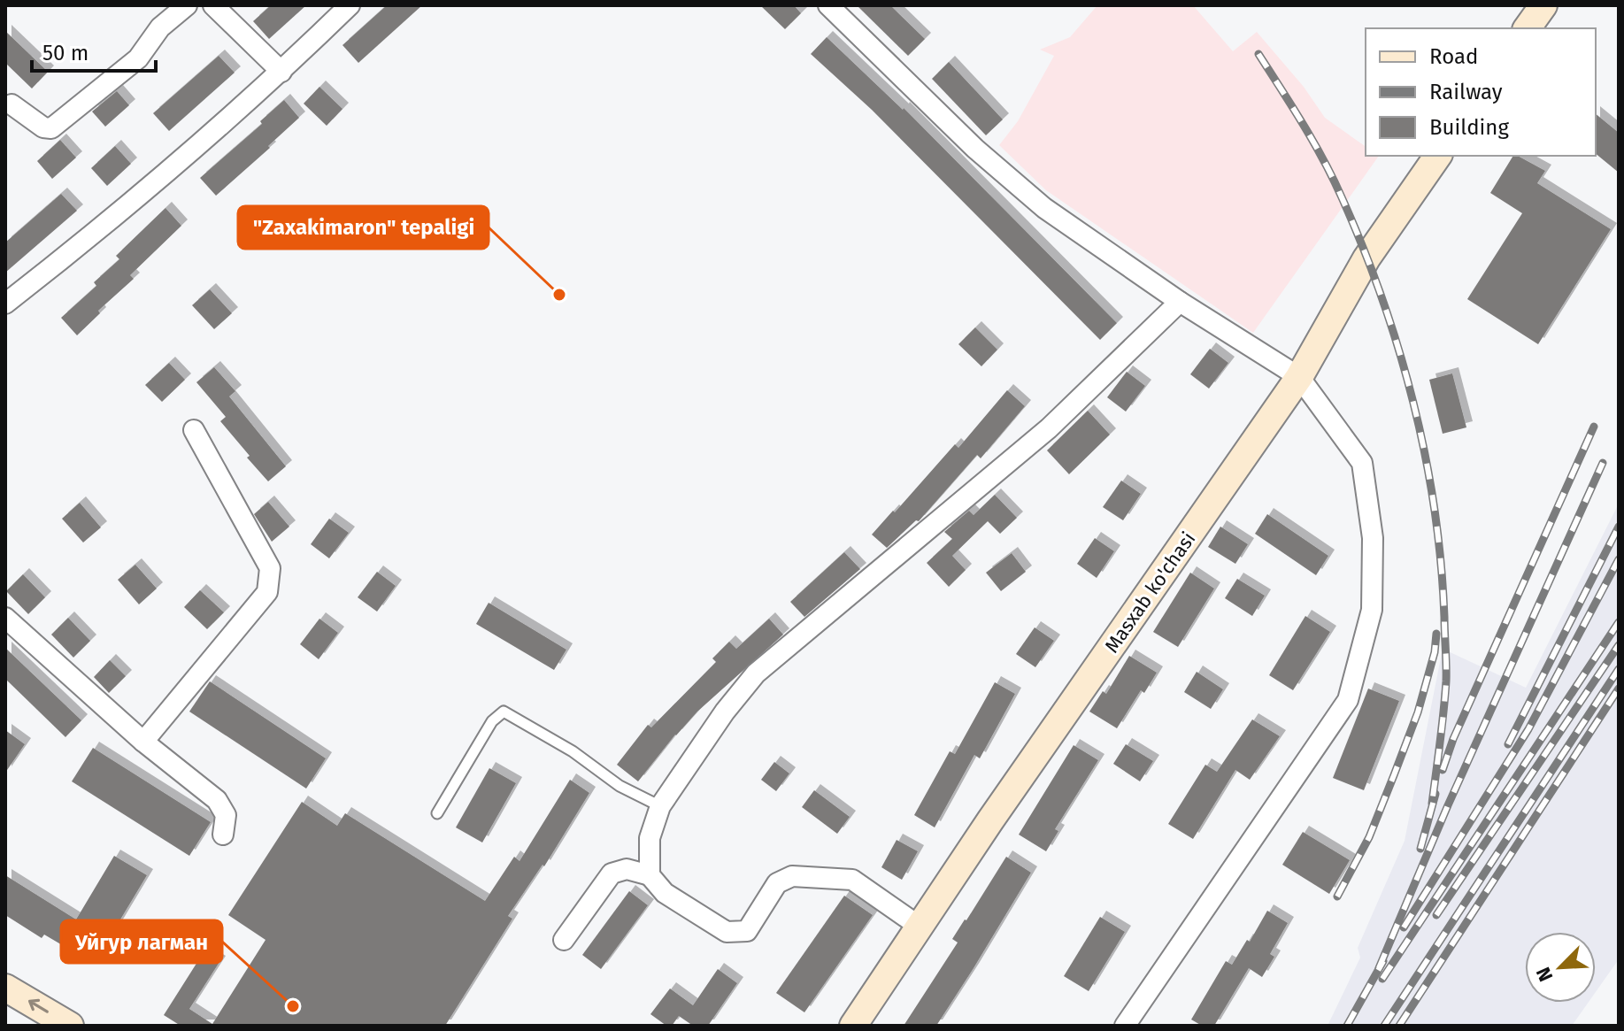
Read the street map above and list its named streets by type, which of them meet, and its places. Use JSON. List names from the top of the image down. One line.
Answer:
{"streets":{"main road":["Masxab ko'chasi"]},"places":["\"Zaxakimaron\" tepaligi","Уйгур лагман"],"legend":["Road","Railway","Building"],"scale_bar":"50 m","north":"bottom left"}
